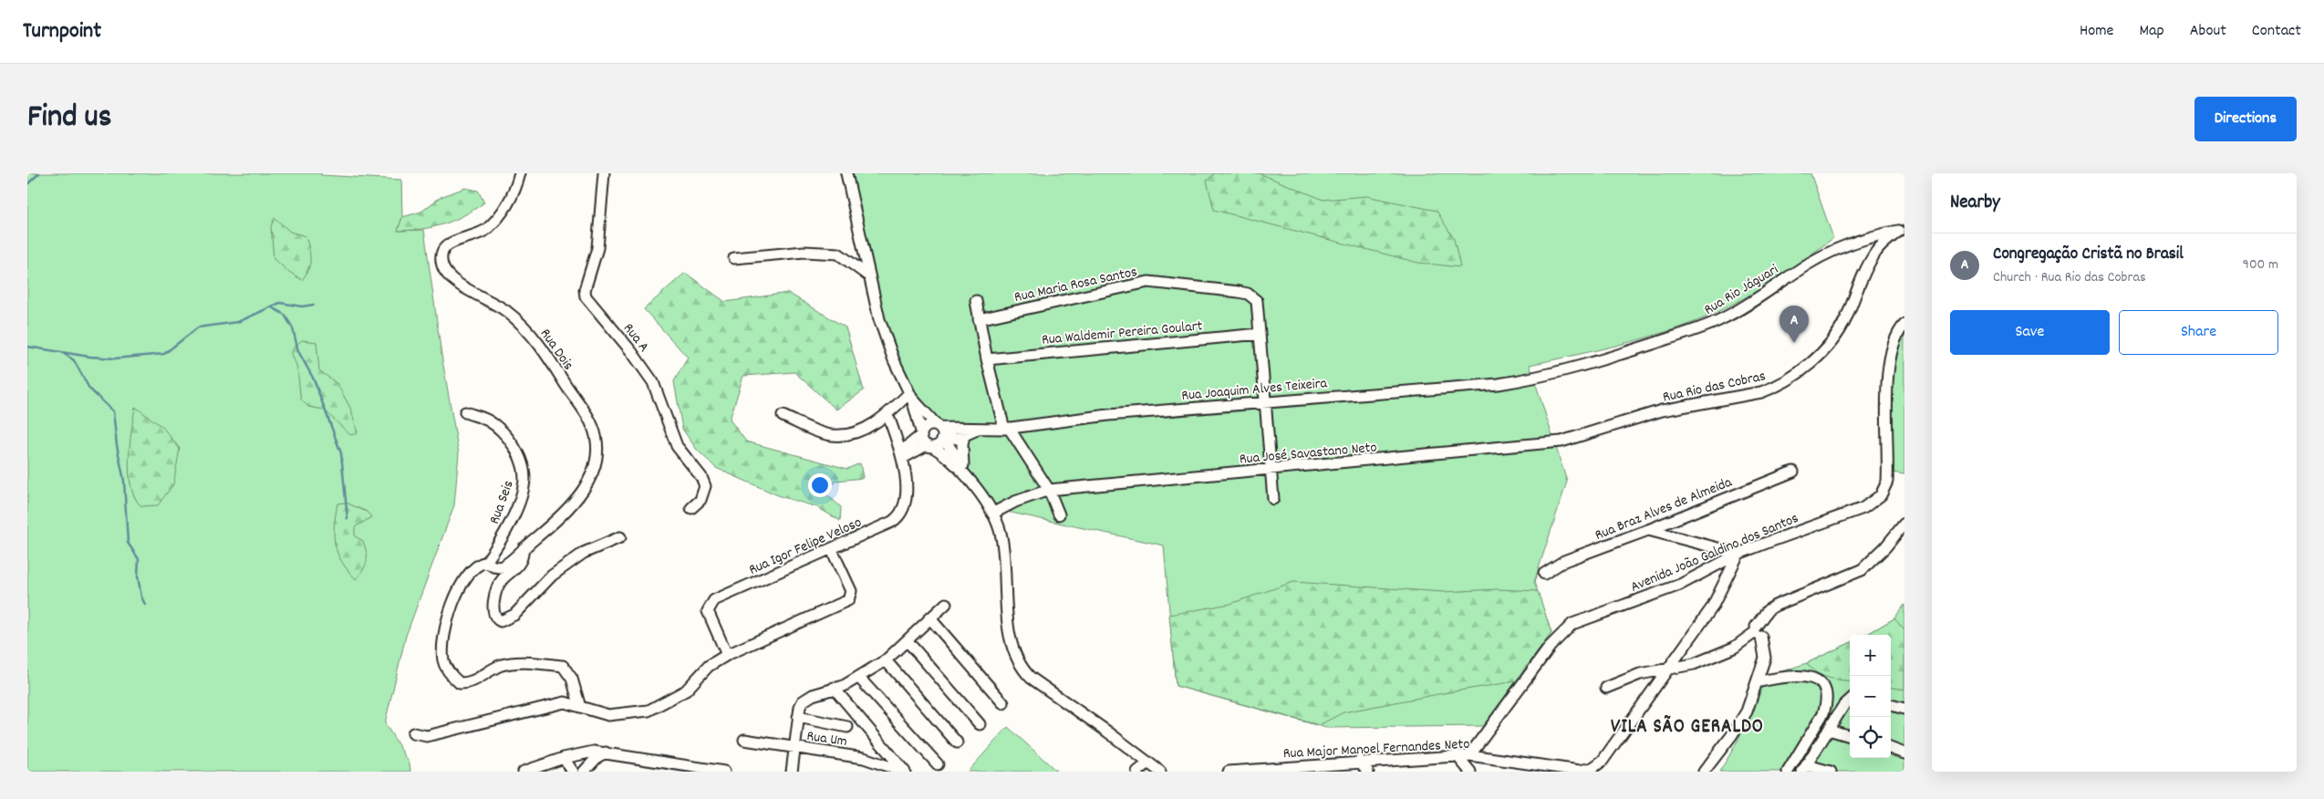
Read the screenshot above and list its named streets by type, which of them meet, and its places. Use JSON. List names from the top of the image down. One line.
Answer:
{"streets":{"street":["Rua Maria Rosa Santos","Rua Rio Jáguari","Rua Waldemir Pereira Goulart","Rua A","Rua Dois","Rua Rio das Cobras","Rua Joaquim Alves Teixeira","Rua José Savastano Neto","Rua Seis","Rua Braz Alves de Almeida","Rua Igor Felipe Veloso","Avenida João Galdino dos Santos","Rua Um","Rua Major Manoel Fernandes Neto"]},"crossings":[["Rua Maria Rosa Santos","Rua Waldemir Pereira Goulart"],["Rua Rio Jáguari","Rua Rio das Cobras"],["Rua Rio Jáguari","Rua Joaquim Alves Teixeira"],["Rua Dois","Rua Seis"],["Rua Rio das Cobras","Rua José Savastano Neto"],["Avenida João Galdino dos Santos","Rua Major Manoel Fernandes Neto"]],"districts":["VILA SÃO GERALDO"],"page":{"header":"Turnpoint","nav":["Home","Map","About","Contact"],"title":"Find us","buttons":["Directions",["Save","Share"]],"heading":"Nearby","list":[{"mark":"A","name":"Congregação Cristã no Brasil","note":"Church · Rua Rio das Cobras","value":"900 m"}],"pins":"A","map_buttons":["+","−"]}}
